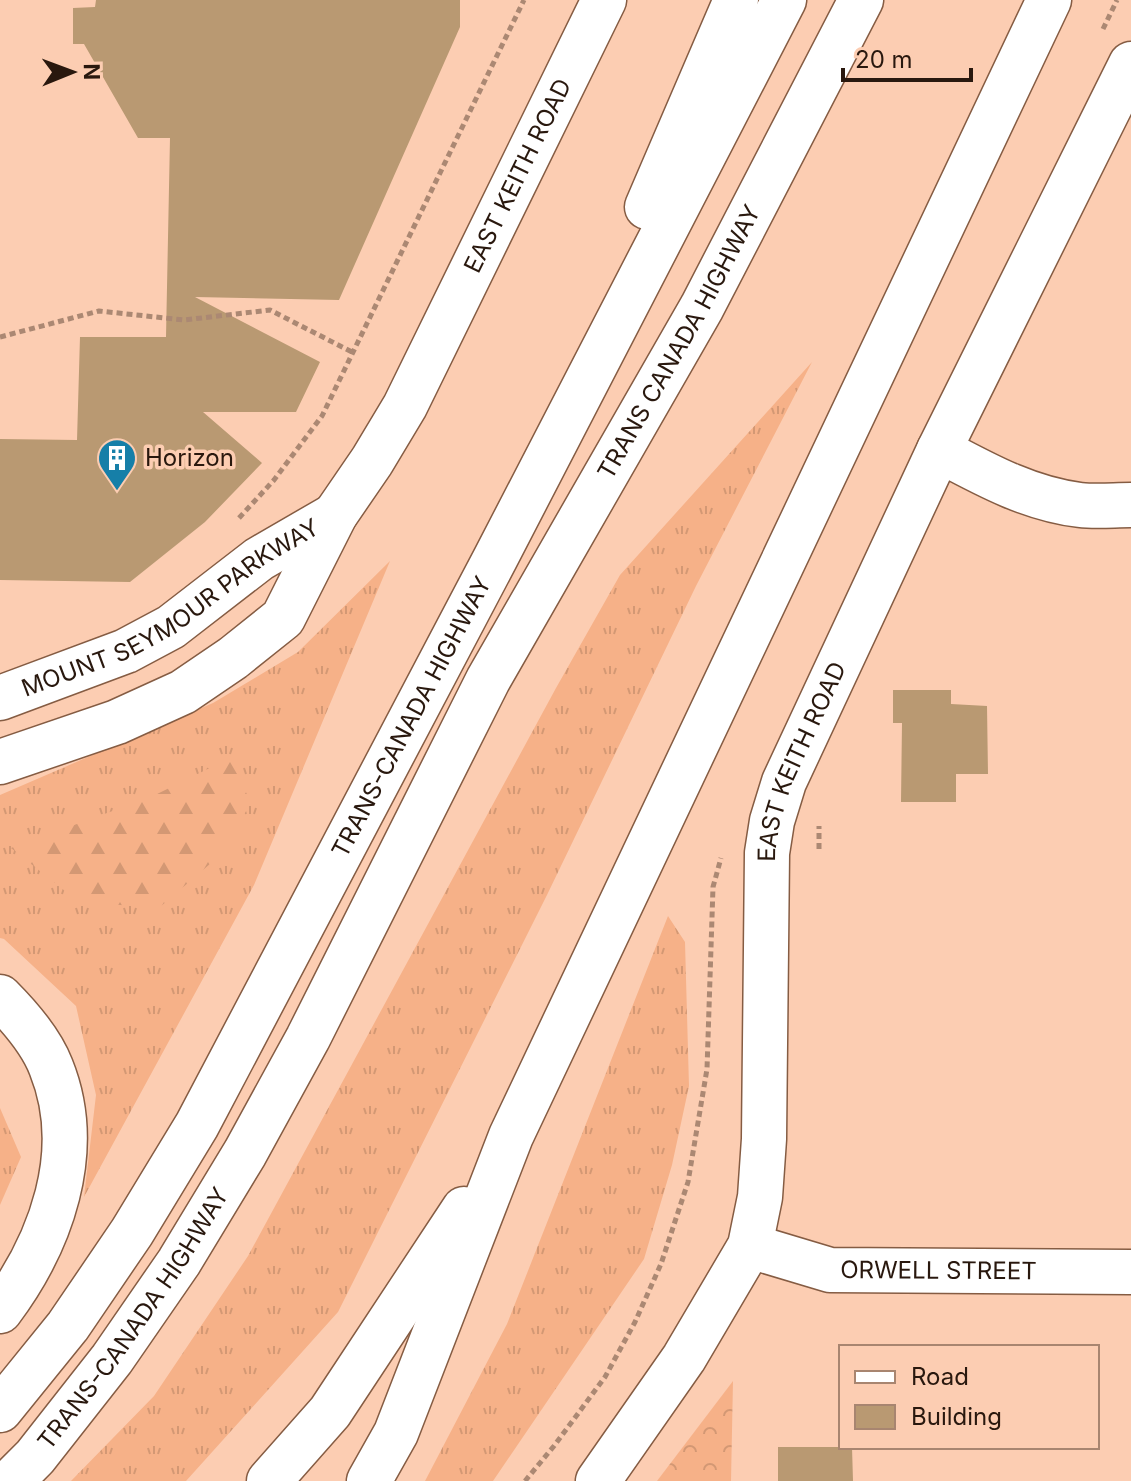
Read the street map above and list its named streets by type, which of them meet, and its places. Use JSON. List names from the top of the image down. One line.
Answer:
{"streets":{"main road":["EAST KEITH ROAD","TRANS CANADA HIGHWAY","MOUNT SEYMOUR PARKWAY","TRANS-CANADA HIGHWAY","ORWELL STREET"]},"crossings":[["EAST KEITH ROAD","MOUNT SEYMOUR PARKWAY"],["EAST KEITH ROAD","ORWELL STREET"],["TRANS CANADA HIGHWAY","TRANS-CANADA HIGHWAY"]],"places":{"building":["Horizon"]},"legend":["Road","Building"],"scale_bar":"20 m","north":"right"}
